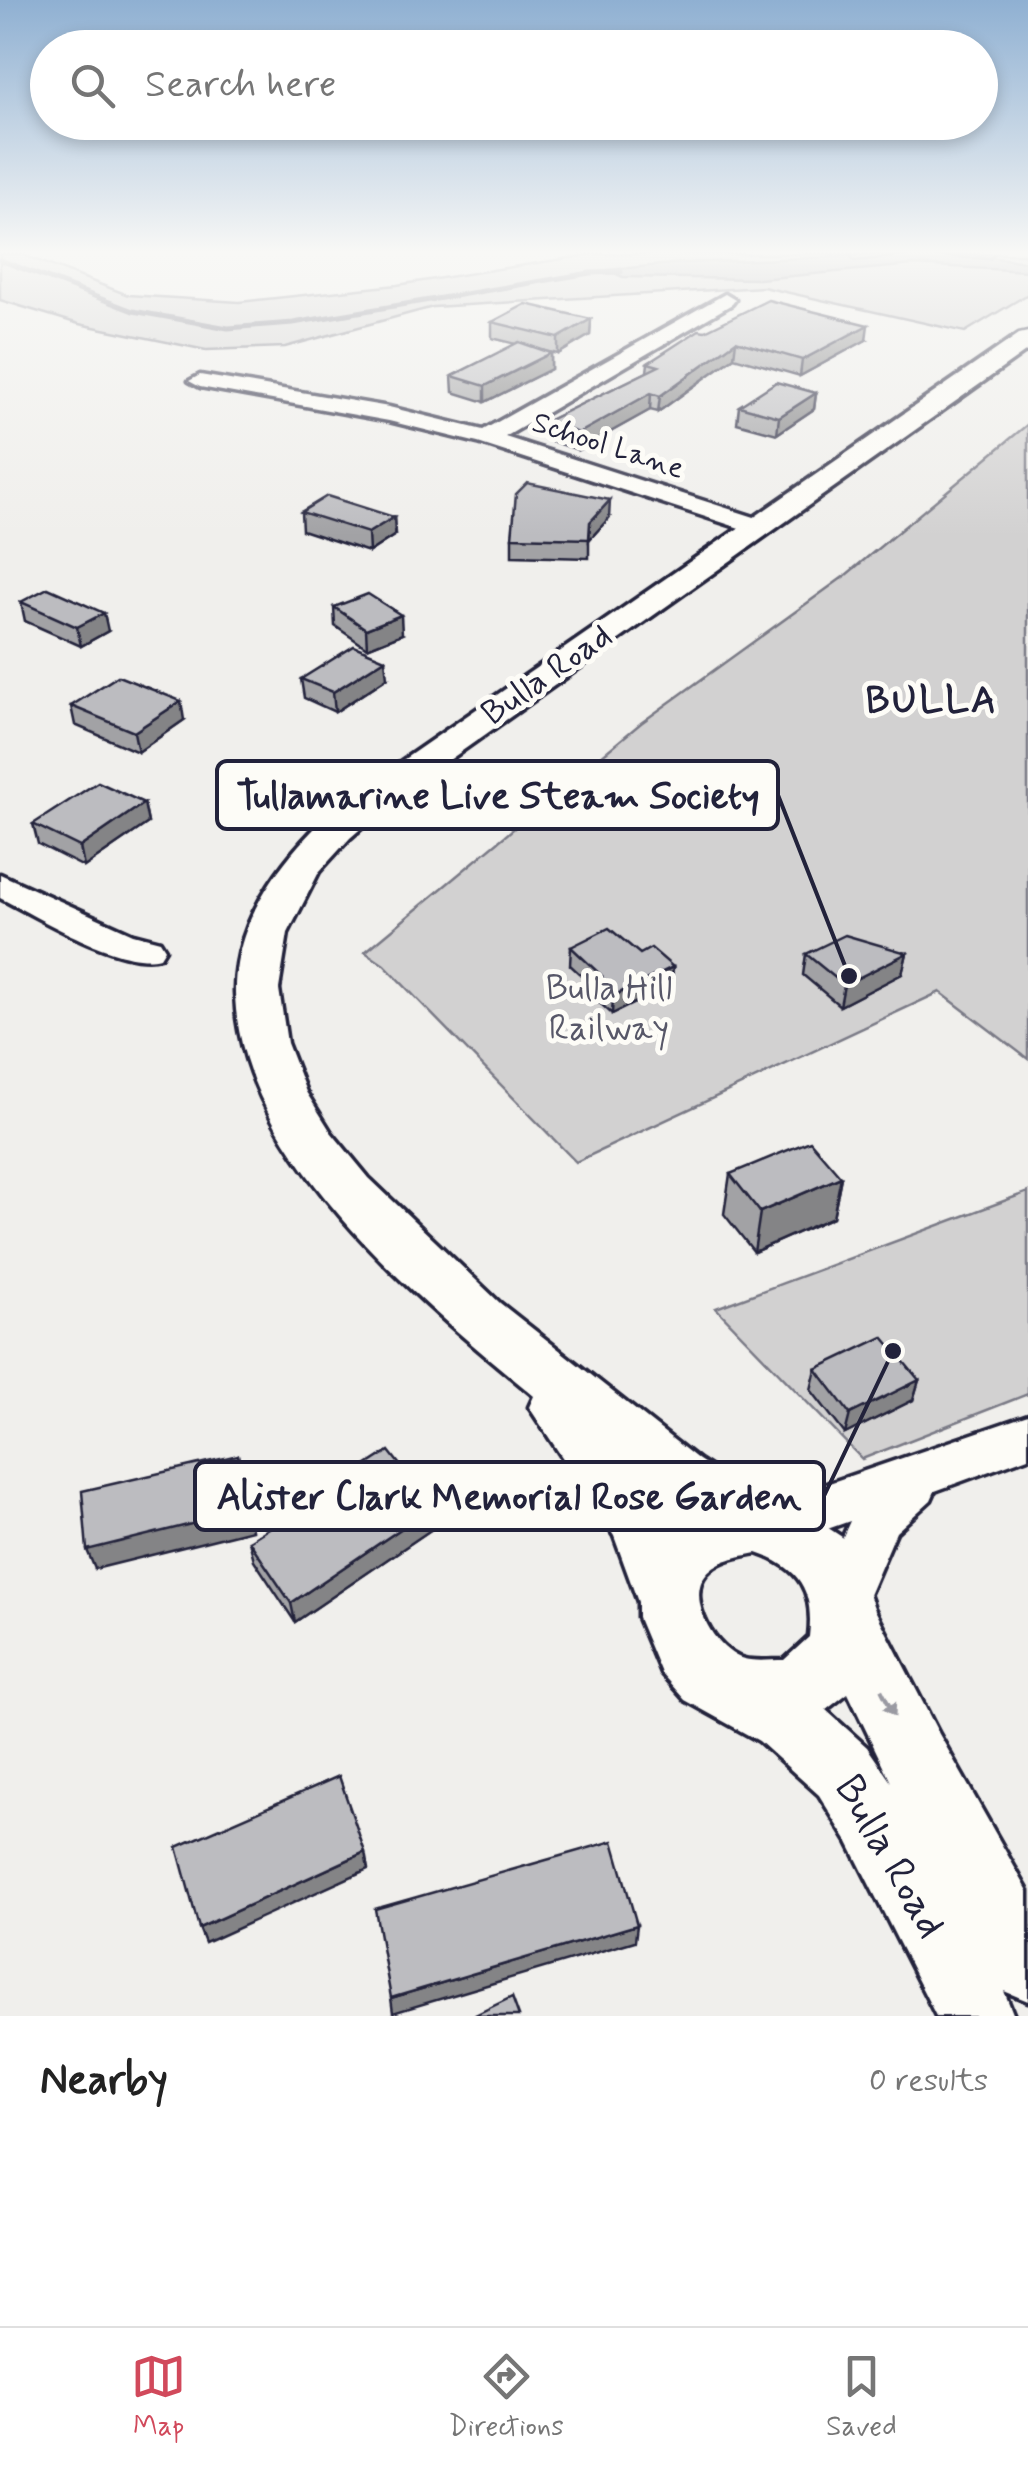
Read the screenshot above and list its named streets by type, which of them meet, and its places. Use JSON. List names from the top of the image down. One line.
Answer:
{"streets":{"main road":["Bulla Road"],"street":["School Lane"]},"crossings":[["School Lane","Bulla Road"]],"districts":["BULLA"],"parks":["Bulla Hill Railway"],"places":["Tullamarine Live Steam Society","Alister Clark Memorial Rose Garden"],"page":{"search":"Search here","heading":["Nearby","0 results"],"nav":["Map","Directions","Saved"]}}
